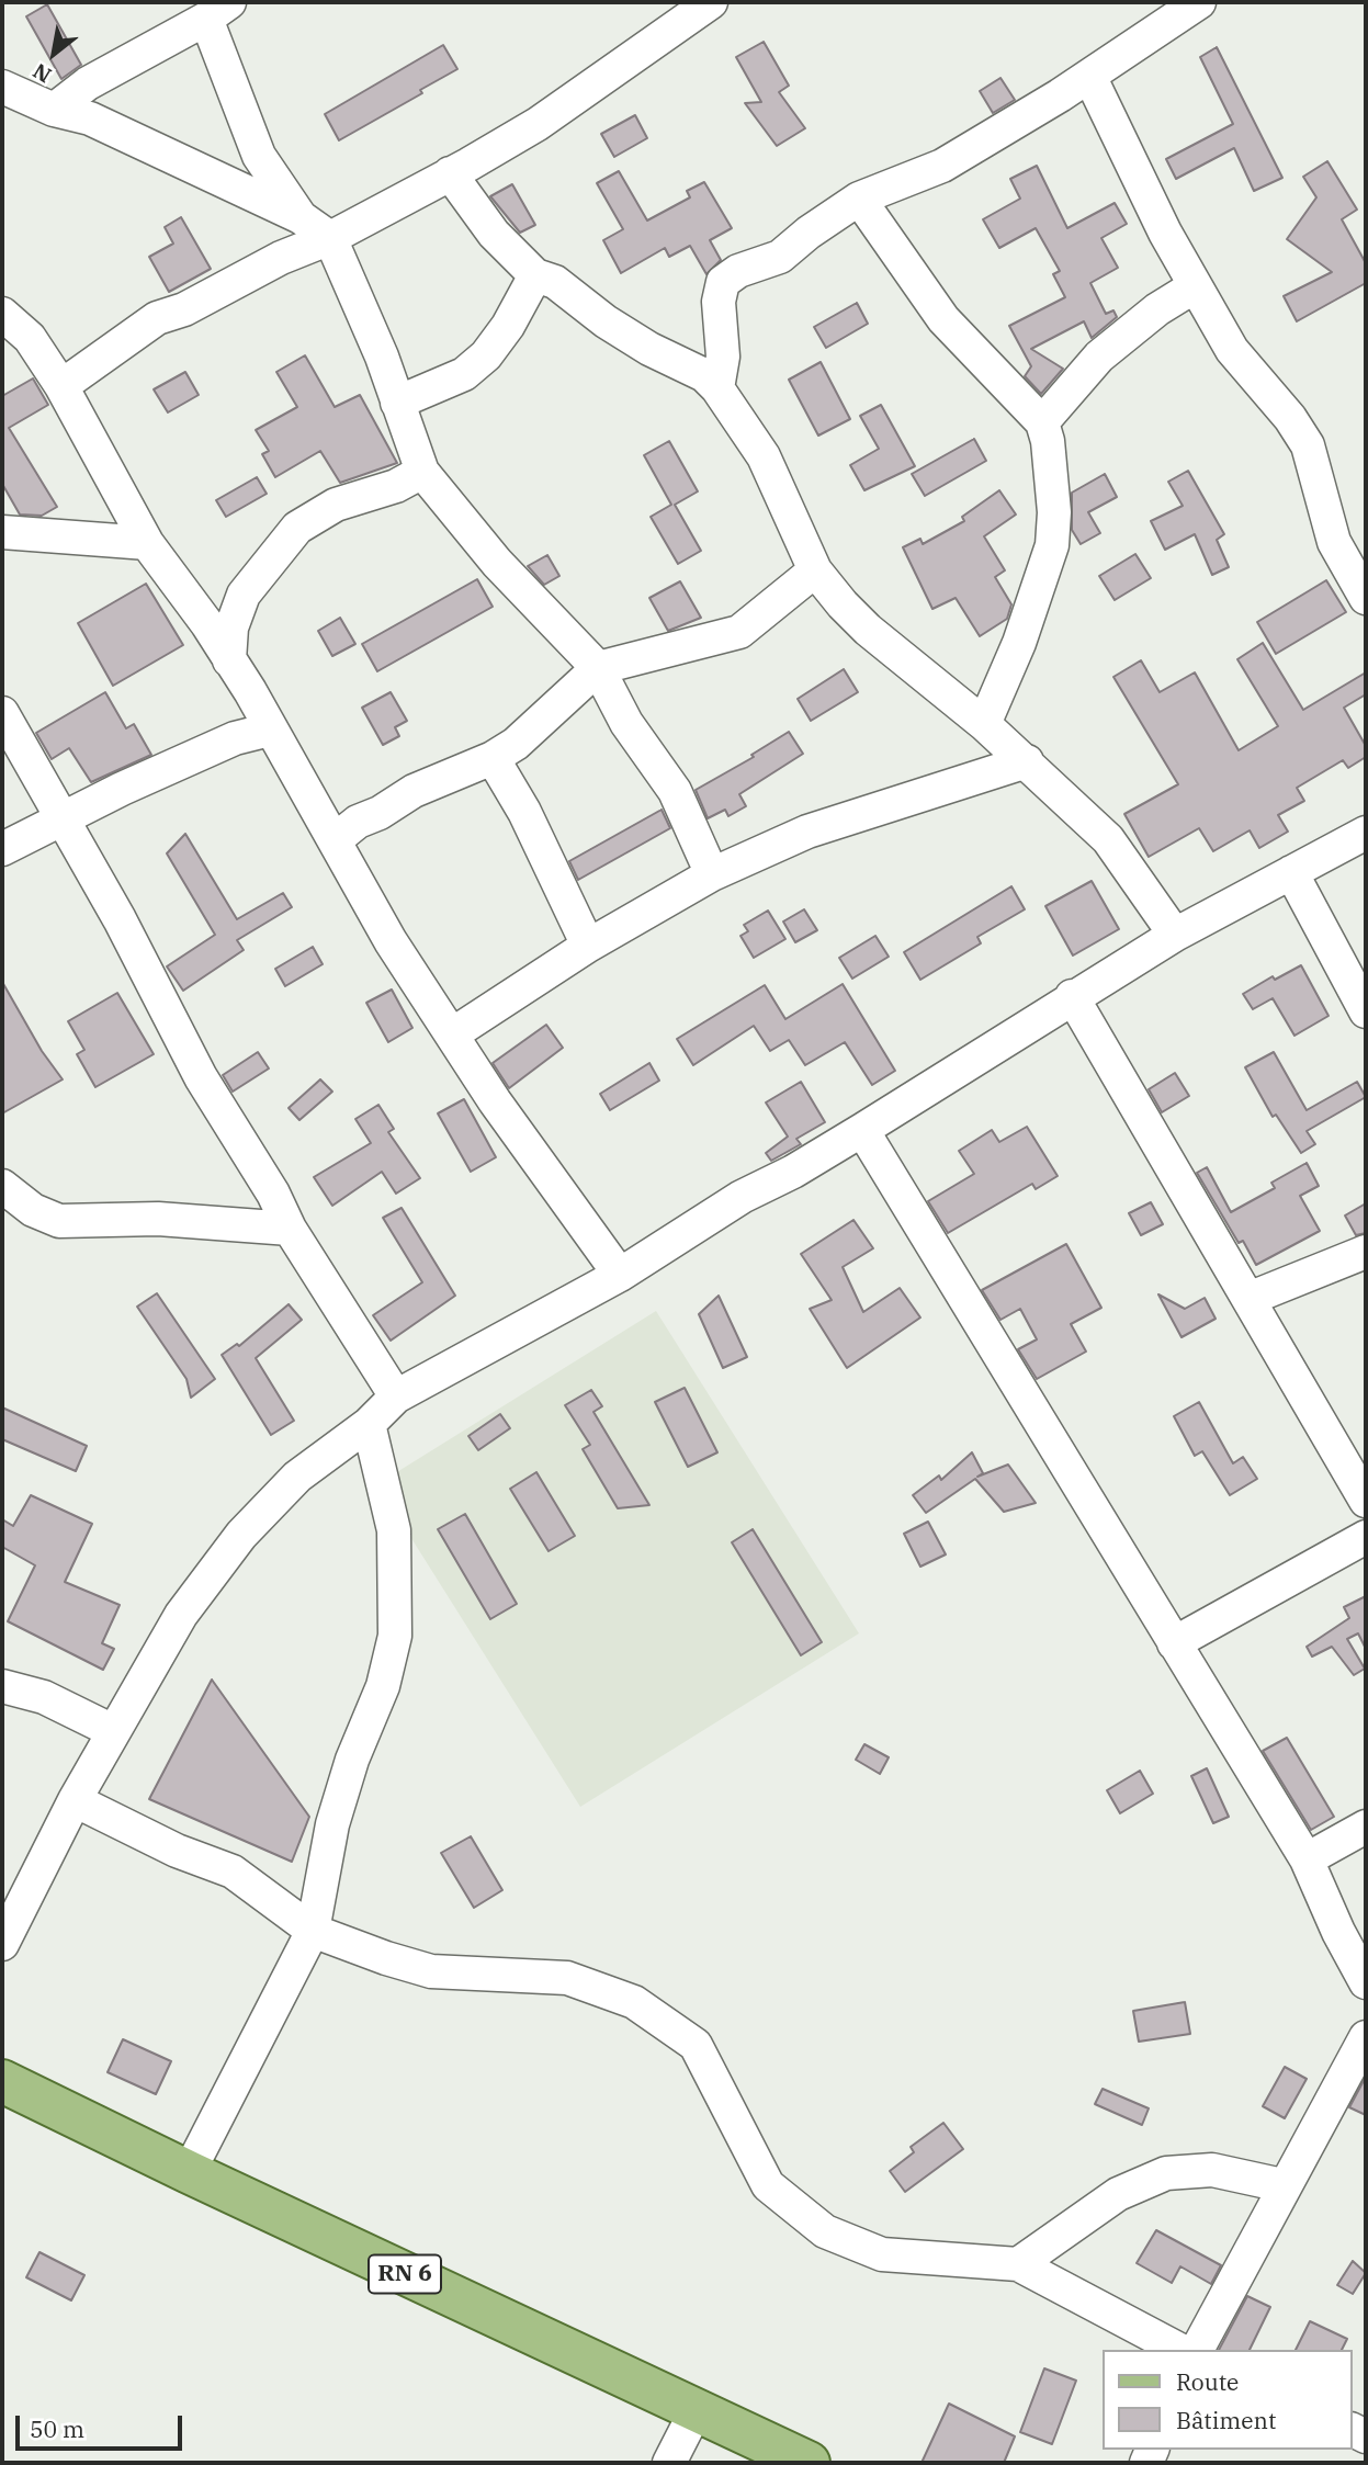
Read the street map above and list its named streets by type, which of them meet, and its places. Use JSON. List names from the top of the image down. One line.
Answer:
{"streets":{"main road":["RN 6"]},"legend":["Route","Bâtiment"],"scale_bar":"50 m","north":"bottom left"}
